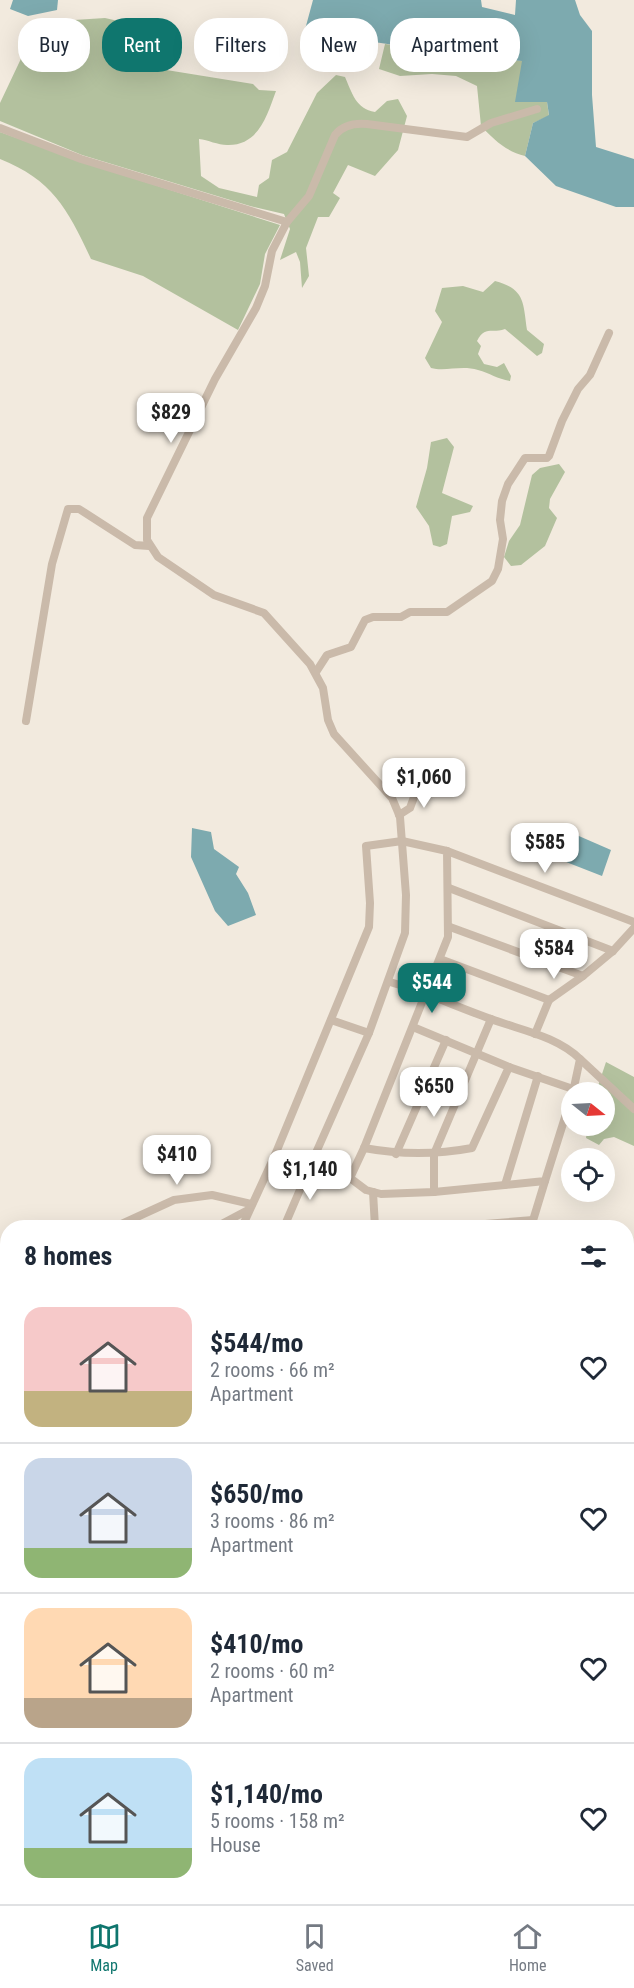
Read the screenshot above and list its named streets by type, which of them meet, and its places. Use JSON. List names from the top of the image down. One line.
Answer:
{"north":"right","page":{"chip":["Buy","Rent","Filters","New","Apartment"],"price":["$829","$1,060","$585","$584","$544","$650","$410","$1,140"],"heading":"8 homes","list":[{"name":"$544/mo","note":"2 rooms · 66 m² · Apartment"},{"name":"$650/mo","note":"3 rooms · 86 m² · Apartment"},{"name":"$410/mo","note":"2 rooms · 60 m² · Apartment"},{"name":"$1,140/mo","note":"5 rooms · 158 m² · House"}],"tabs":["Map","Saved","Home"]}}
